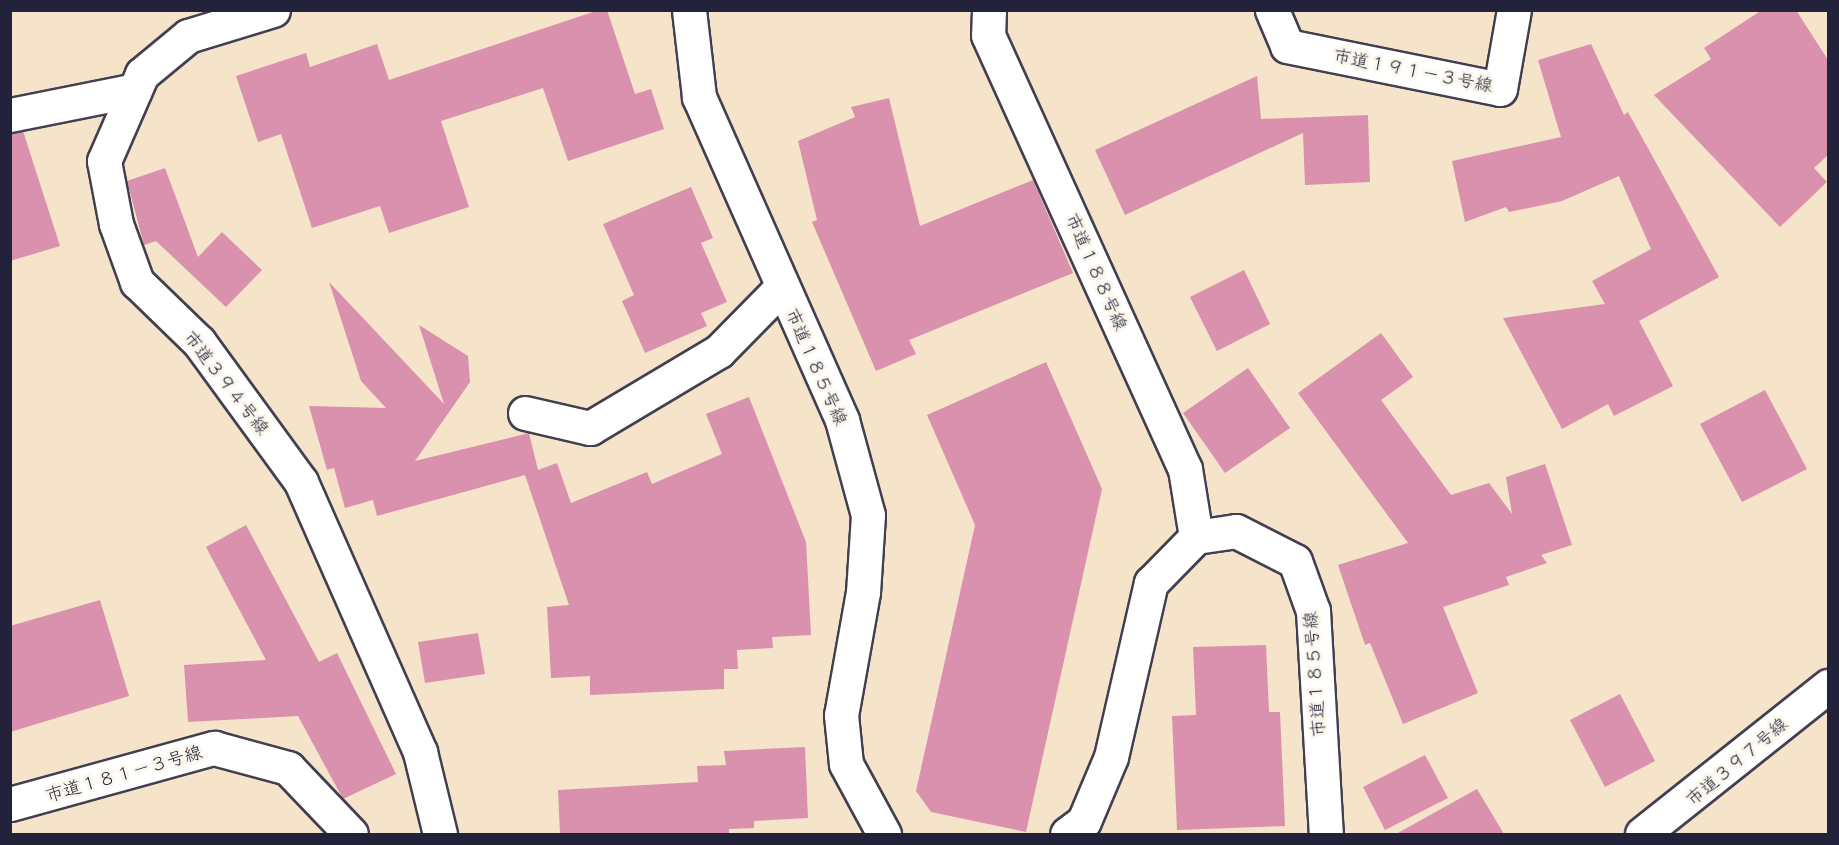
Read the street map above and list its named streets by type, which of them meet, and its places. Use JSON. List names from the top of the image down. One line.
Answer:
{"streets":{"street":["市道１９１－３号線","市道１８８号線","市道１８５号線","市道３９４号線","市道３９７号線","市道１８１－３号線"]},"crossings":[["市道１８８号線","市道１８５号線"]]}
